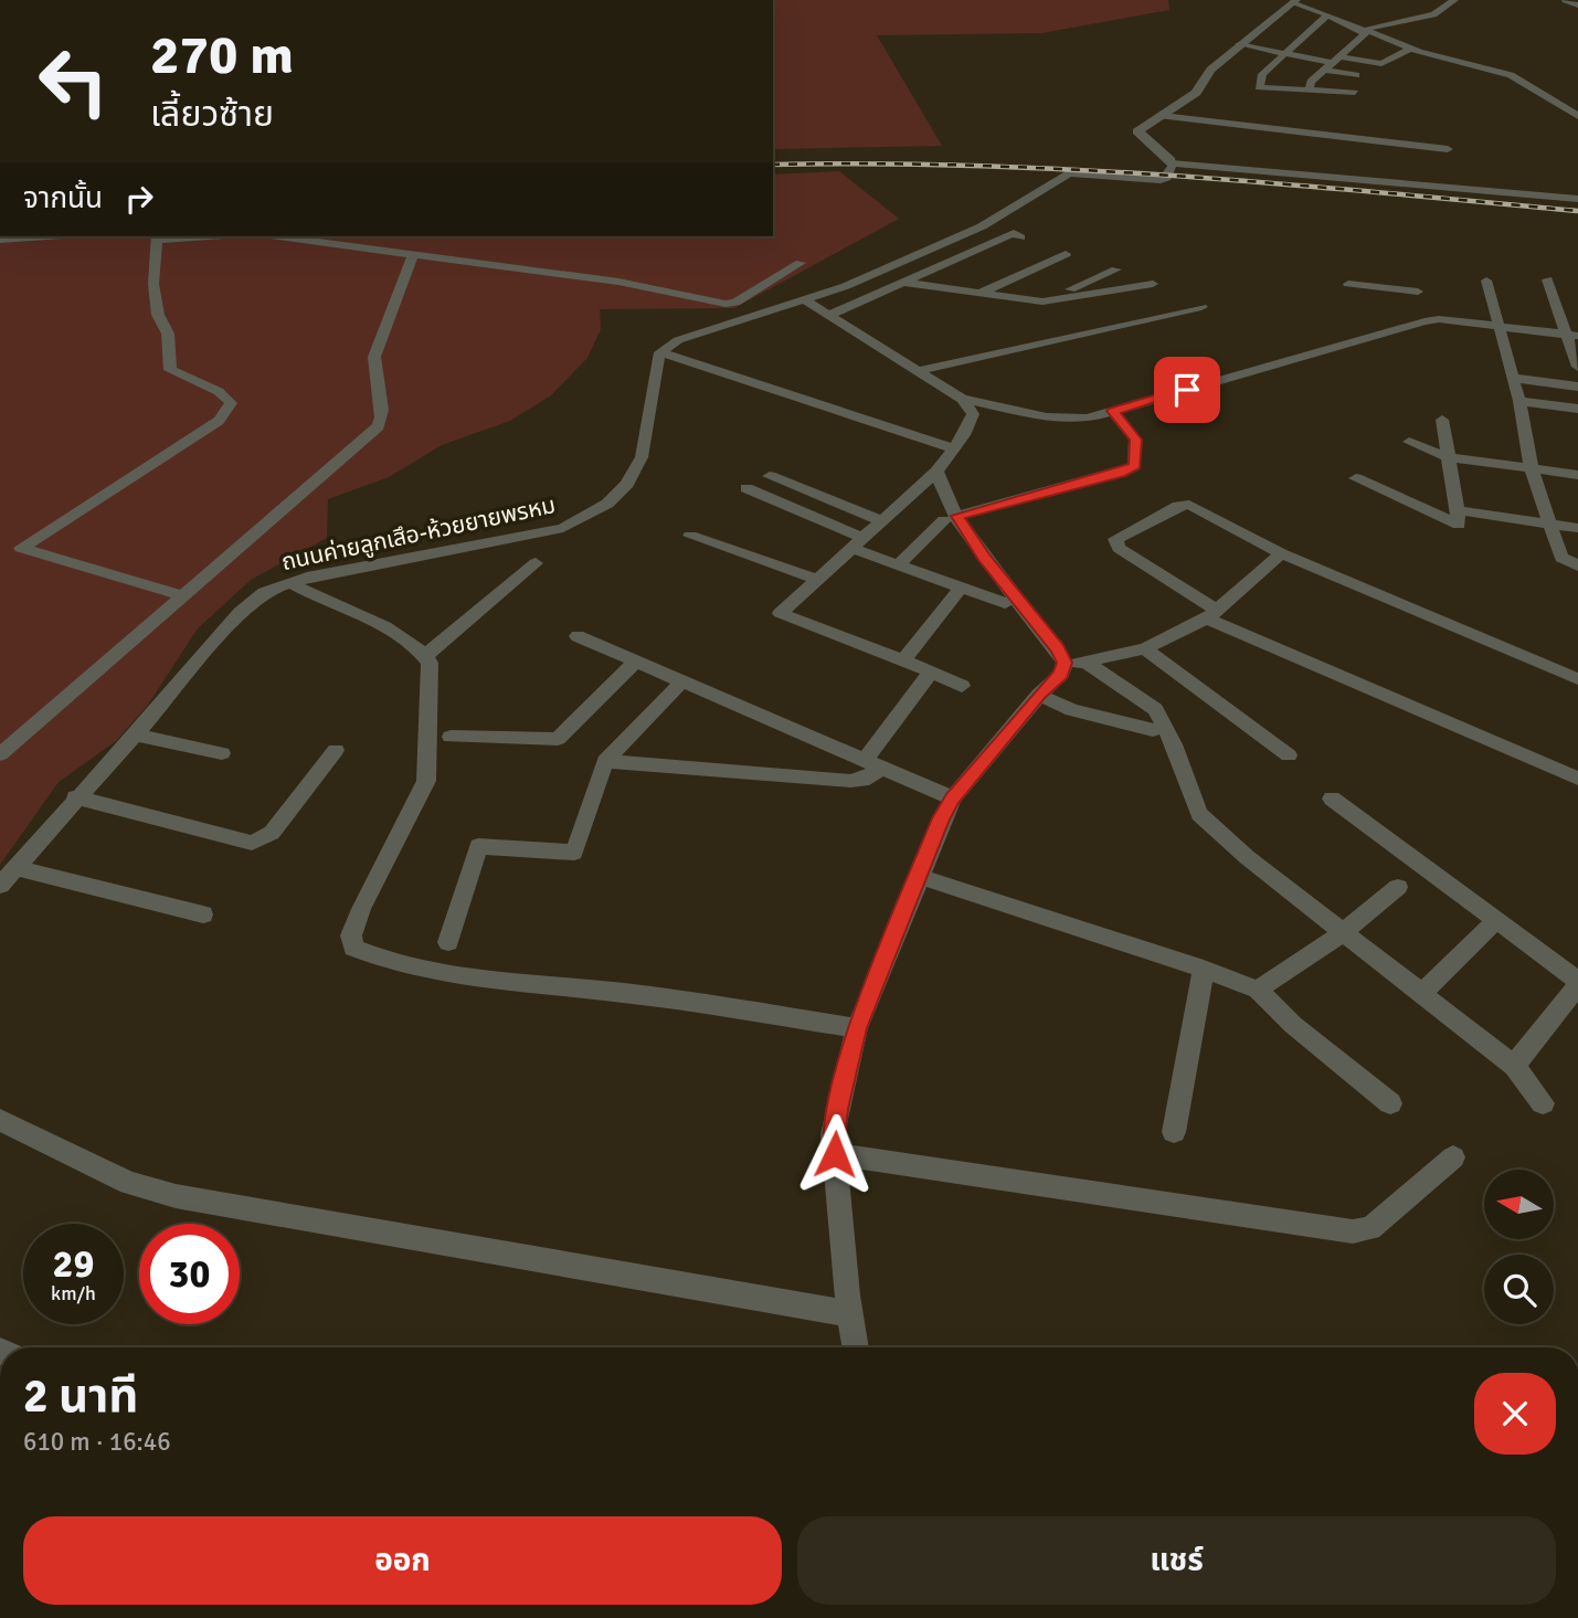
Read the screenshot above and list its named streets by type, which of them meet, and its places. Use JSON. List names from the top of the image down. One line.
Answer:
{"streets":{"street":["ถนนค่ายลูกเสึอ-ห้วยยายพรหม"]},"north":"left","page":{"turn":["270 m","เลี้ยวซ้าย"],"then":"จากนั้น","speed":"29 km/h","limit":"30","heading":["2 นาที","610 m · 16:46"],"buttons":["ออก","แชร์"]}}
